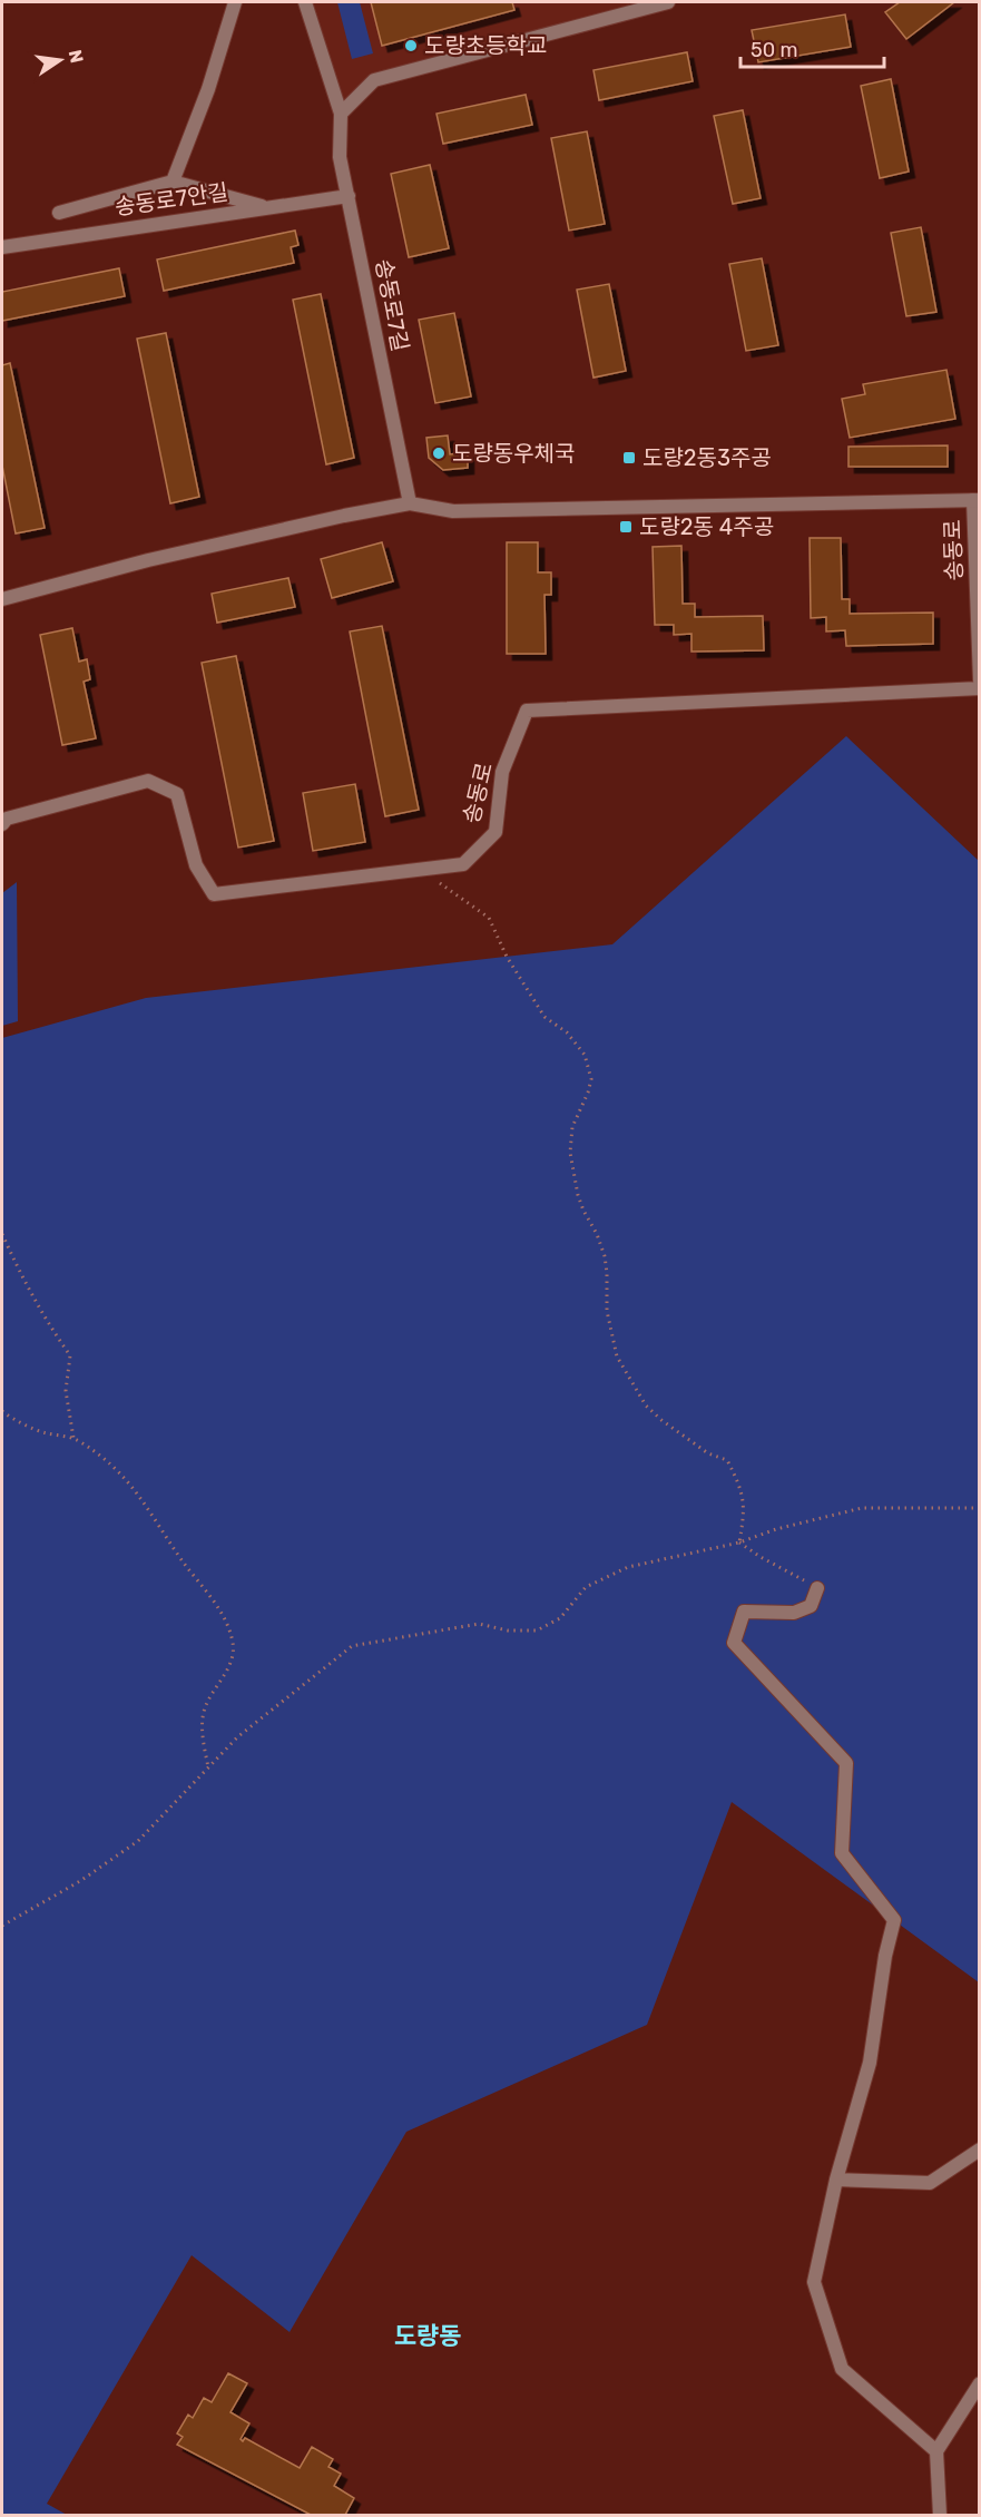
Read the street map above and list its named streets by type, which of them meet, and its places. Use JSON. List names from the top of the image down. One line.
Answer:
{"streets":{"street":["송동로7안길","송동로7길","송동로"]},"crossings":[["송동로7안길","송동로7길"],["송동로7길","송동로"]],"districts":["도량동"],"places":{"other":["도량초등학교","도량동우체국"],"transit":["도량2동3주공","도량2동 4주공"]},"scale_bar":"50 m","north":"right"}
